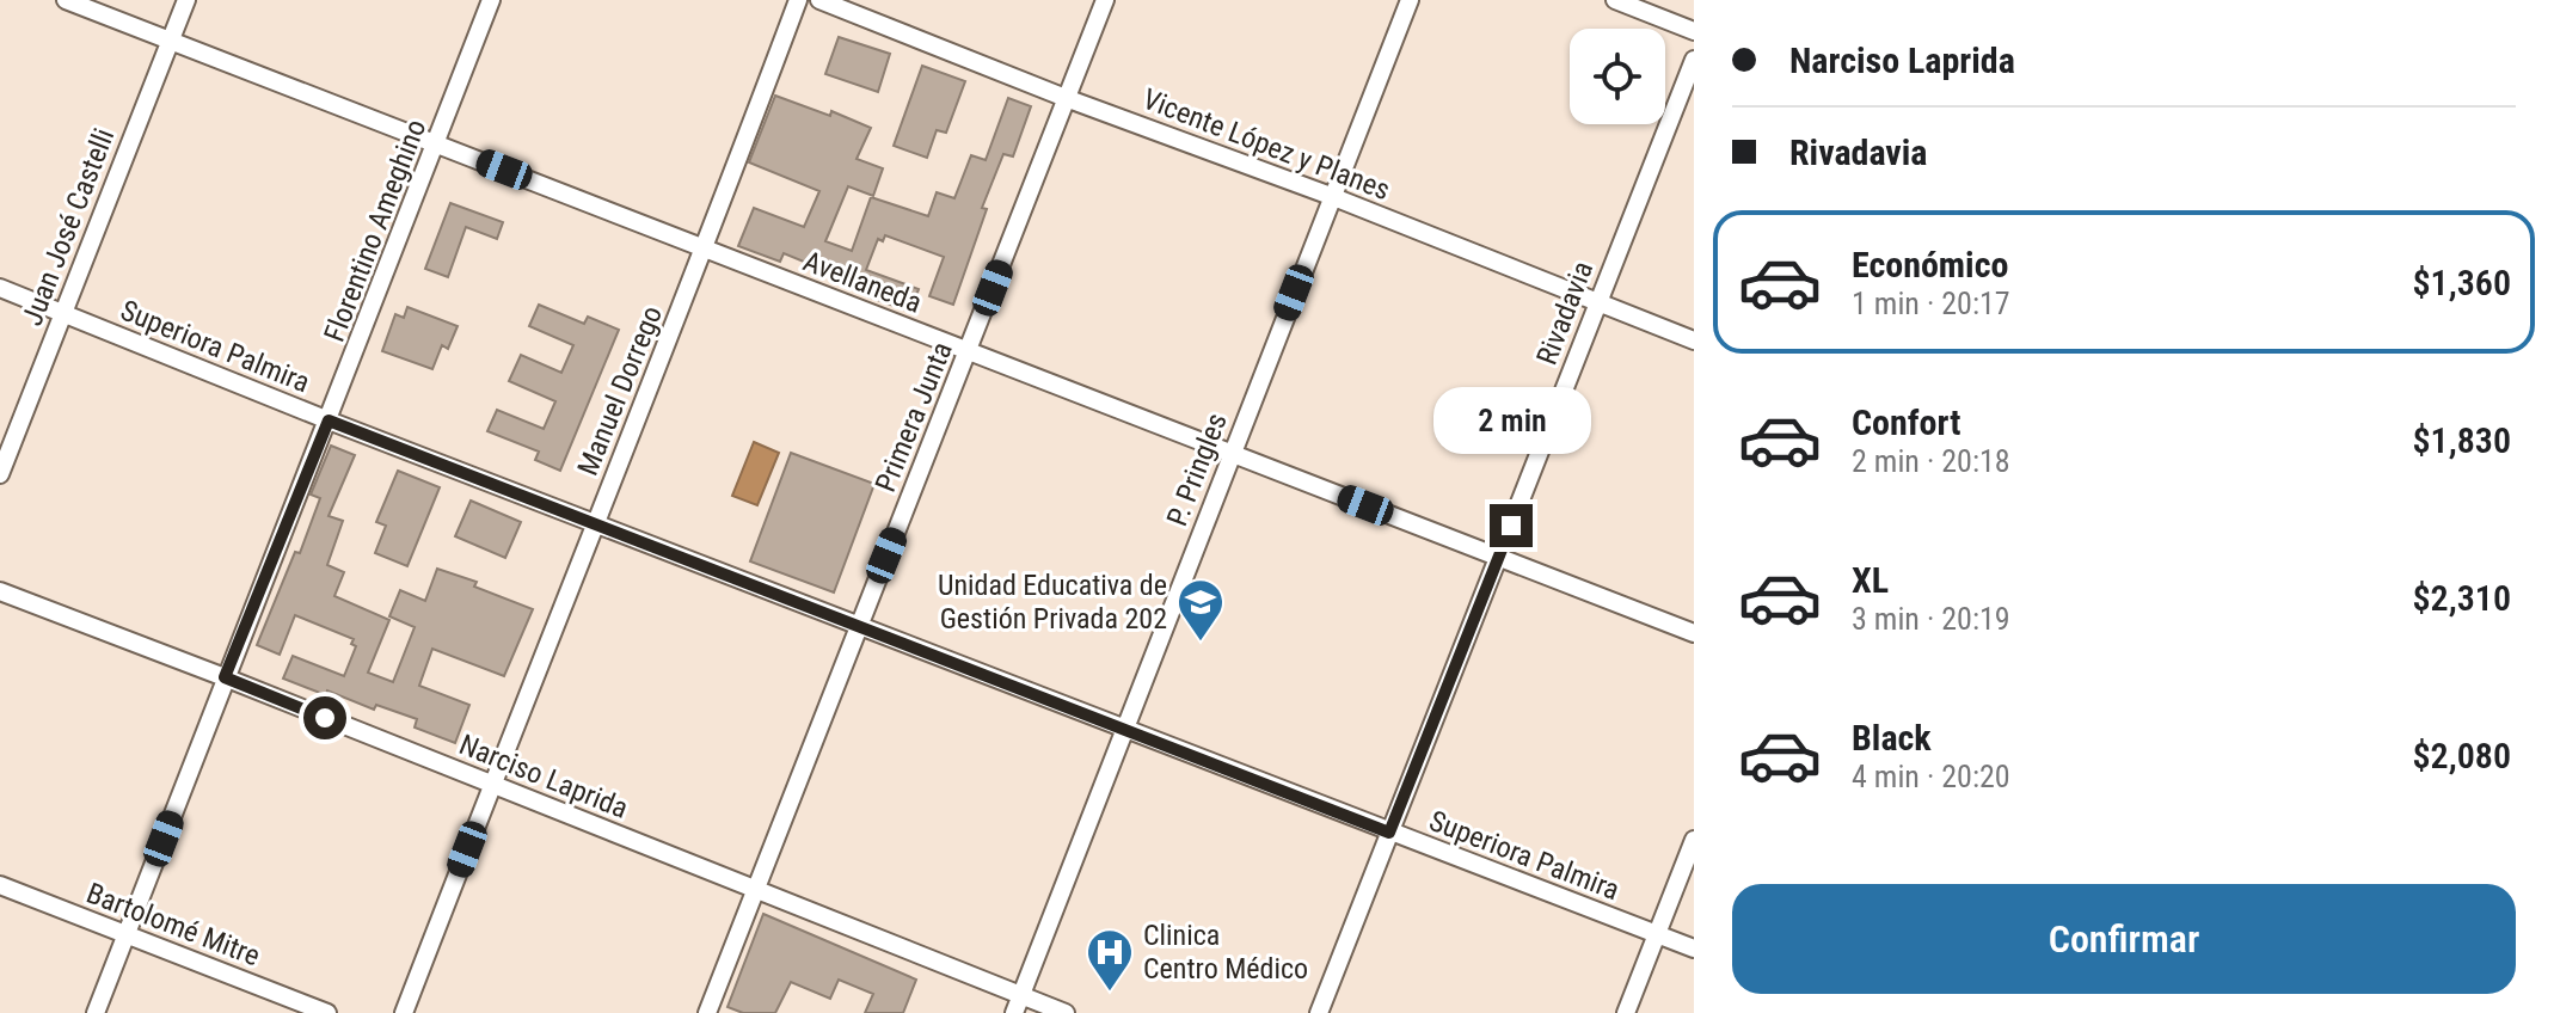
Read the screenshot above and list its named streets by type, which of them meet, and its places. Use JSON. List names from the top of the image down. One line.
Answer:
{"streets":{"street":["Vicente López y Planes","Juan José Castelli","Florentino Ameghino","Avellaneda","Rivadavia","Superiora Palmira","Manuel Dorrego","Primera Junta","P. Pringles","Narciso Laprida","Bartolomé Mitre"]},"crossings":[["Vicente López y Planes","Rivadavia"],["Vicente López y Planes","Primera Junta"],["Vicente López y Planes","P. Pringles"],["Juan José Castelli","Avellaneda"],["Juan José Castelli","Superiora Palmira"],["Florentino Ameghino","Avellaneda"],["Florentino Ameghino","Superiora Palmira"],["Florentino Ameghino","Narciso Laprida"],["Florentino Ameghino","Bartolomé Mitre"],["Avellaneda","Rivadavia"],["Avellaneda","Manuel Dorrego"],["Avellaneda","Primera Junta"],["Avellaneda","P. Pringles"],["Rivadavia","Superiora Palmira"],["Superiora Palmira","Manuel Dorrego"],["Superiora Palmira","Primera Junta"],["Superiora Palmira","P. Pringles"],["Manuel Dorrego","Narciso Laprida"],["Primera Junta","Narciso Laprida"],["P. Pringles","Narciso Laprida"]],"places":{"school or university":["Unidad Educativa de Gestión Privada 202"],"hospital":["Clinica Centro Médico"]},"page":{"banner":["Narciso Laprida","Rivadavia"],"list":[{"name":"Económico","note":"1 min · 20:17","value":"$1,360"},{"name":"Confort","note":"2 min · 20:18","value":"$1,830"},{"name":"XL","note":"3 min · 20:19","value":"$2,310"},{"name":"Black","note":"4 min · 20:20","value":"$2,080"}],"bubble":"2 min","buttons":"Confirmar"}}
